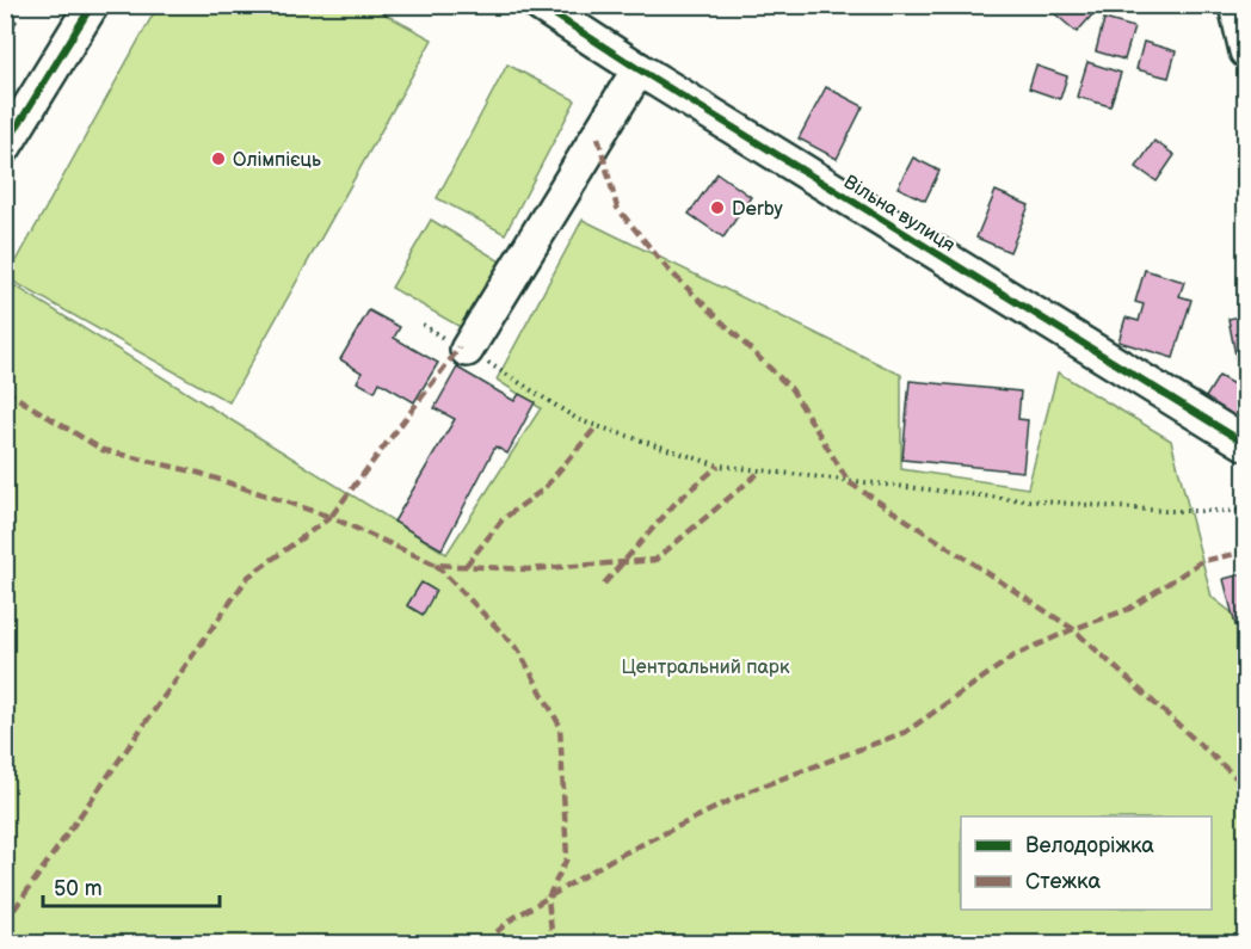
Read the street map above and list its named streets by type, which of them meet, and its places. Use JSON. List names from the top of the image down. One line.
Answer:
{"streets":{"street":["Вільна вулиця"]},"parks":["Центральний парк"],"places":["Олімпієць","Derby"],"legend":["Велодоріжка","Стежка"],"scale_bar":"50 m"}
